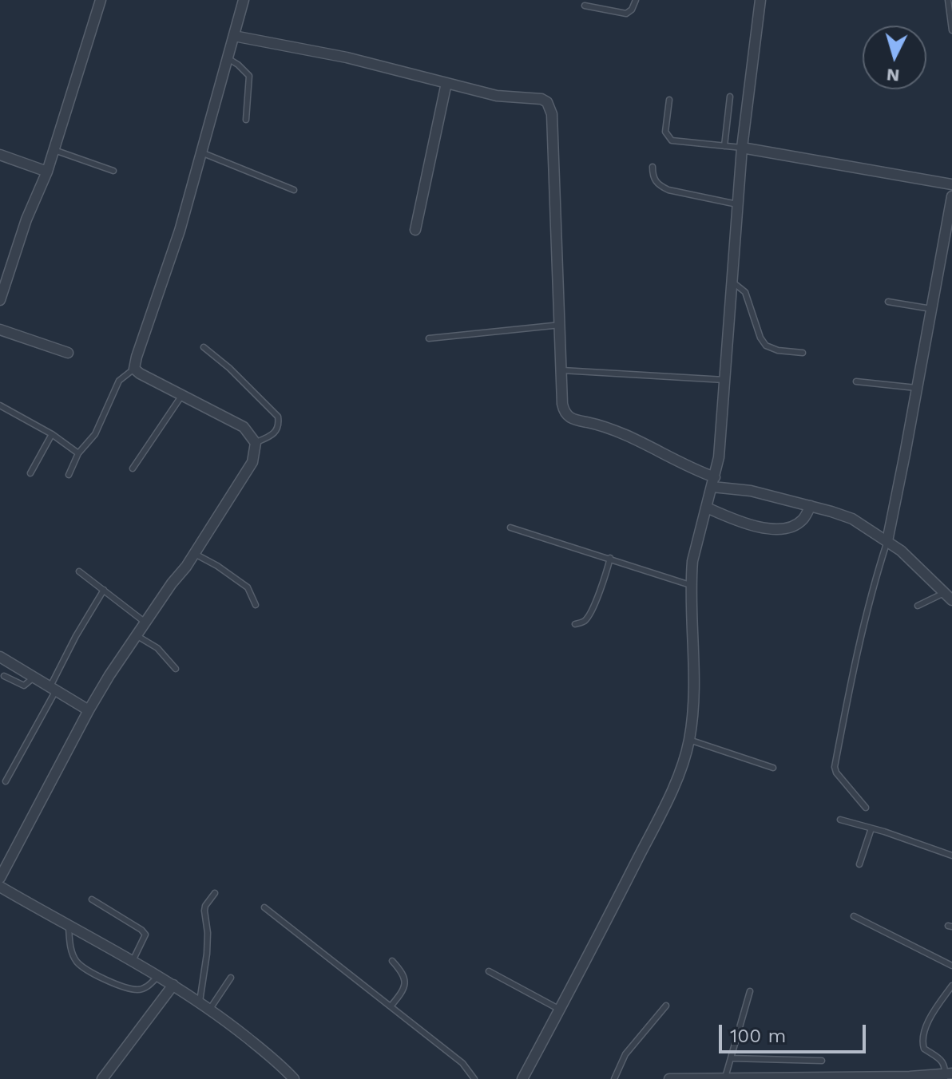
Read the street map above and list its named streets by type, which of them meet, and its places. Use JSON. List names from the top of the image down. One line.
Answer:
{"scale_bar":"100 m","north":"bottom"}
